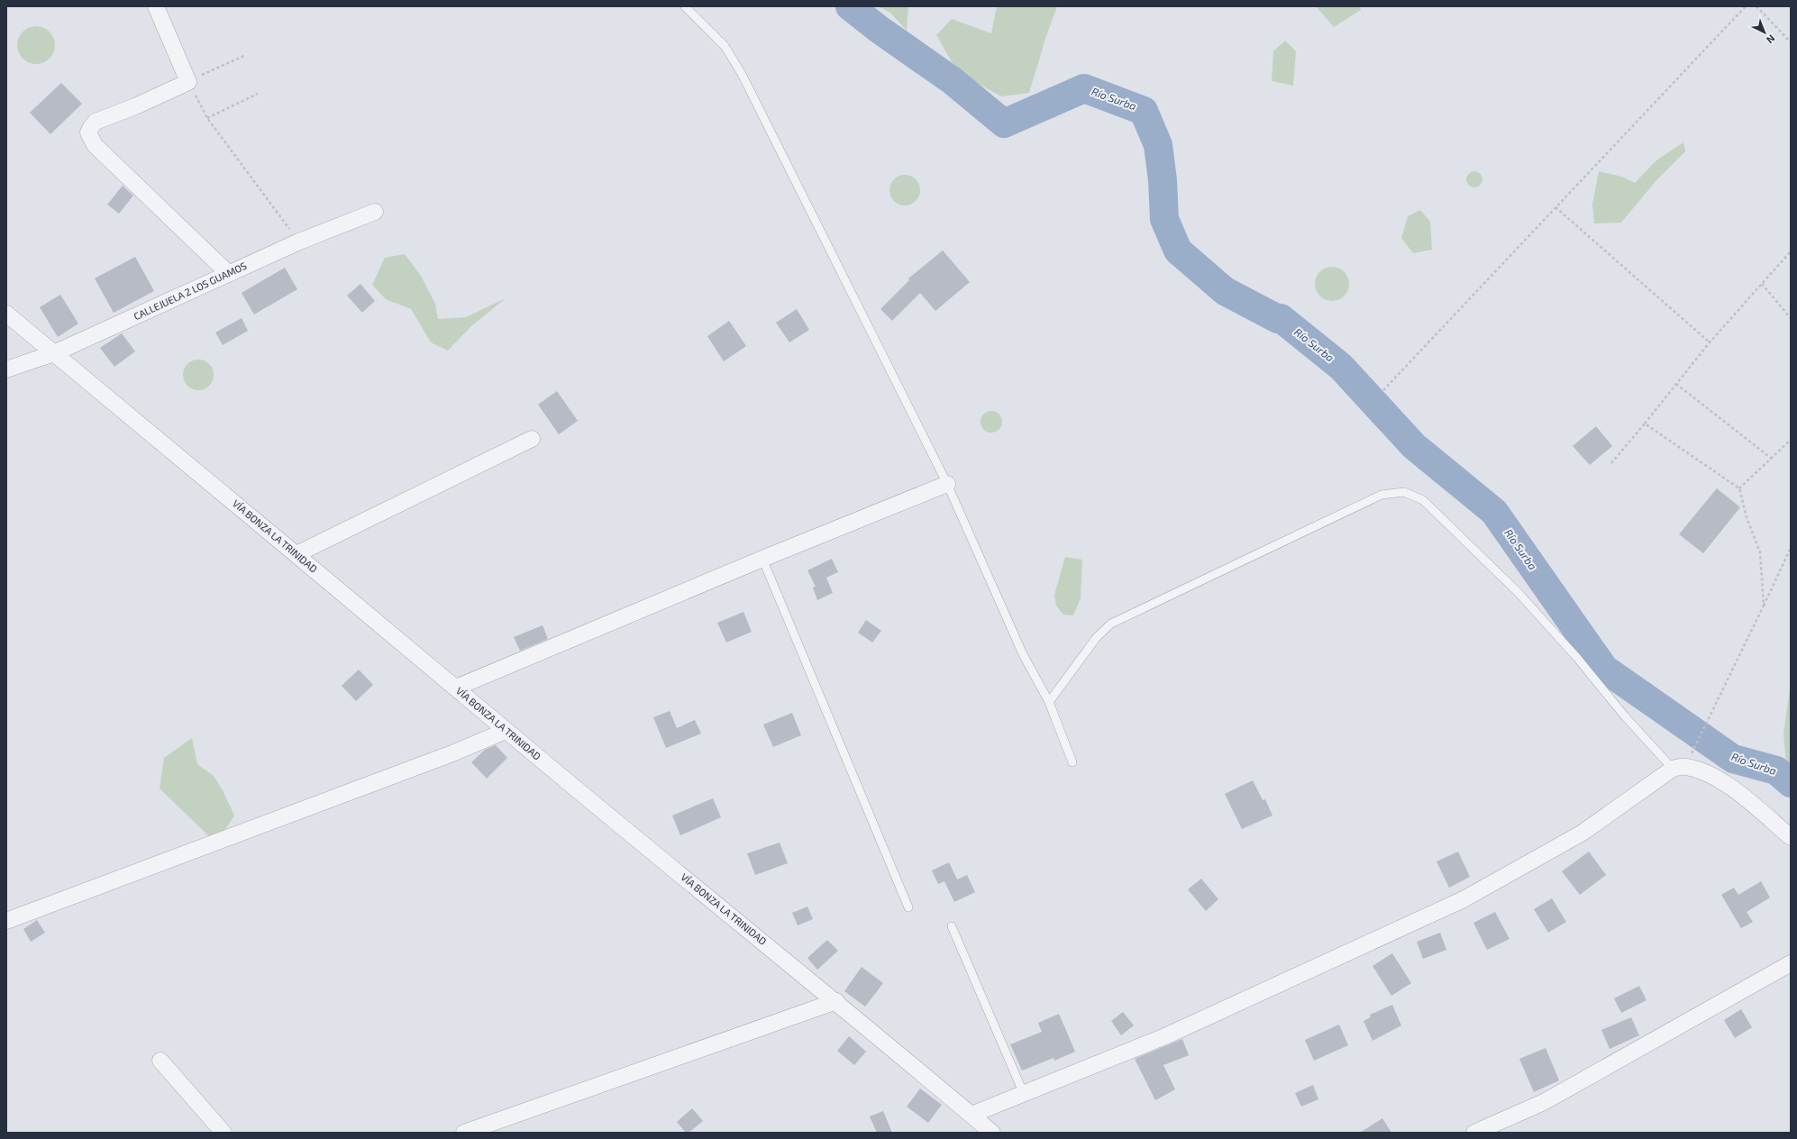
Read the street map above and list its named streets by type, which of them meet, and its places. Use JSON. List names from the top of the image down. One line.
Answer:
{"streets":{"street":["CALLEJUELA 2 LOS GUAMOS","VÍA BONZA LA TRINIDAD"]},"crossings":[["CALLEJUELA 2 LOS GUAMOS","VÍA BONZA LA TRINIDAD"]],"water":["Río Surba"],"north":"bottom right"}
